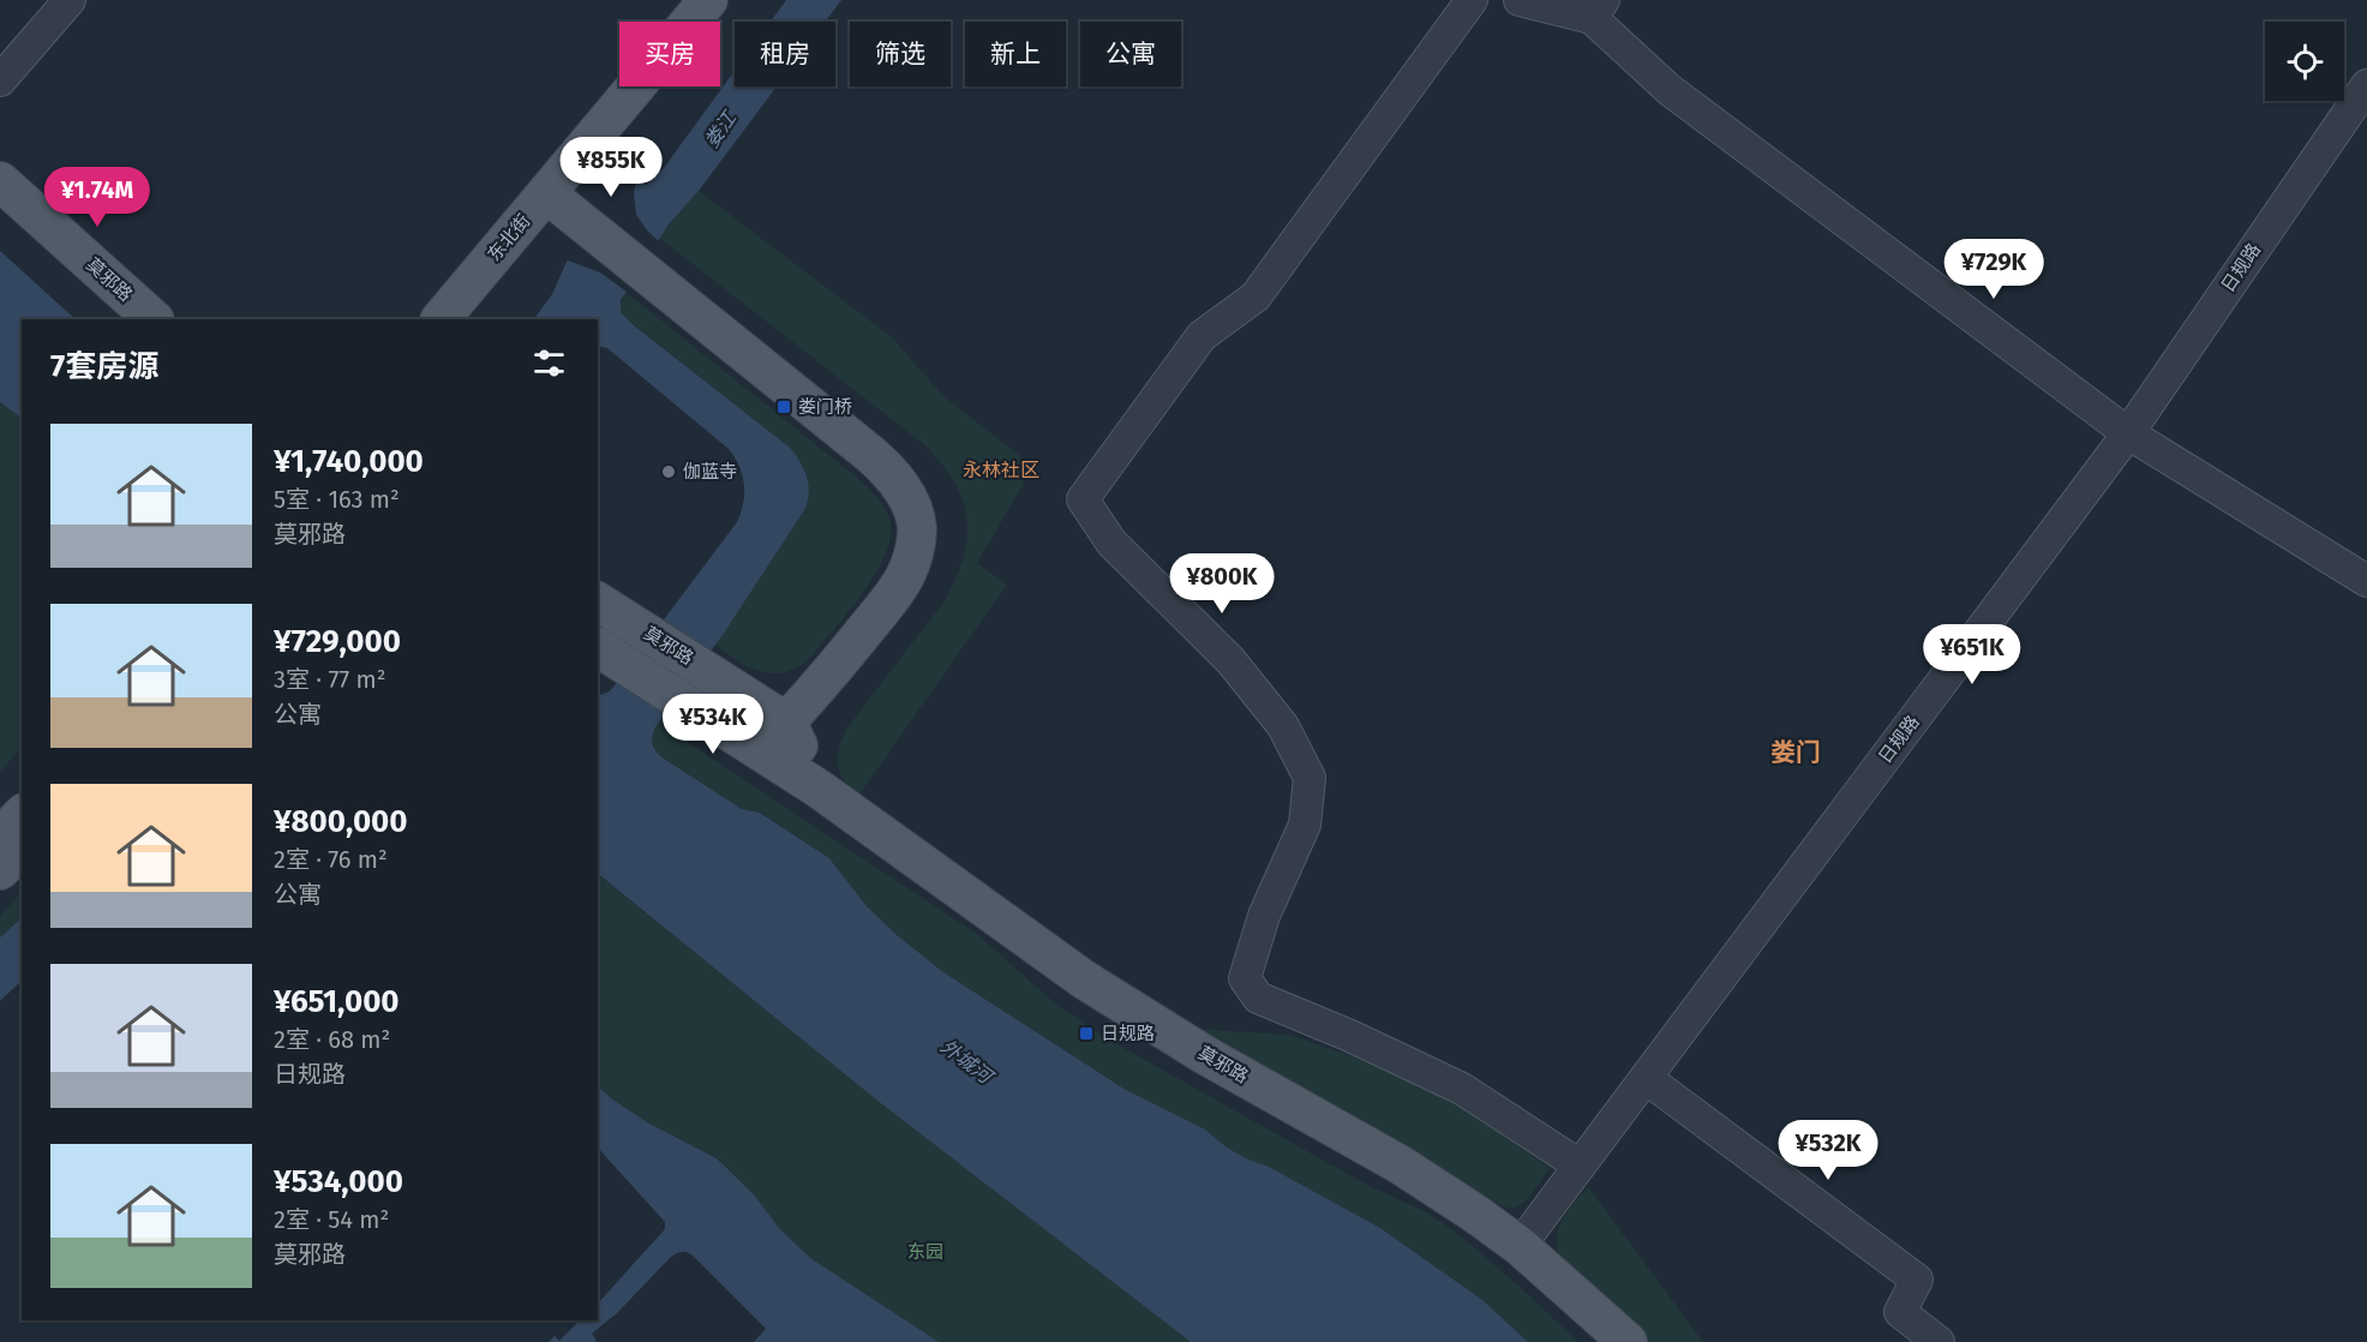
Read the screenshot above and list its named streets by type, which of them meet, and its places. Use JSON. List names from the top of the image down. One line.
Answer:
{"streets":{"main road":["东北街","莫邪路"],"street":["日规路"]},"crossings":[["日规路","莫邪路"]],"districts":["永林社区","娄门"],"water":["娄江","外城河"],"parks":["东园"],"places":{"transit":["娄门桥","日规路"],"other":["伽蓝寺"]},"page":{"chip":["买房","租房","筛选","新上","公寓"],"price":["¥855K","¥1.74M","¥729K","¥800K","¥651K","¥534K","¥532K"],"heading":"7套房源","list":[{"name":"¥1,740,000","note":"5室 · 163 m² · 莫邪路"},{"name":"¥729,000","note":"3室 · 77 m² · 公寓"},{"name":"¥800,000","note":"2室 · 76 m² · 公寓"},{"name":"¥651,000","note":"2室 · 68 m² · 日规路"},{"name":"¥534,000","note":"2室 · 54 m² · 莫邪路"}]}}
